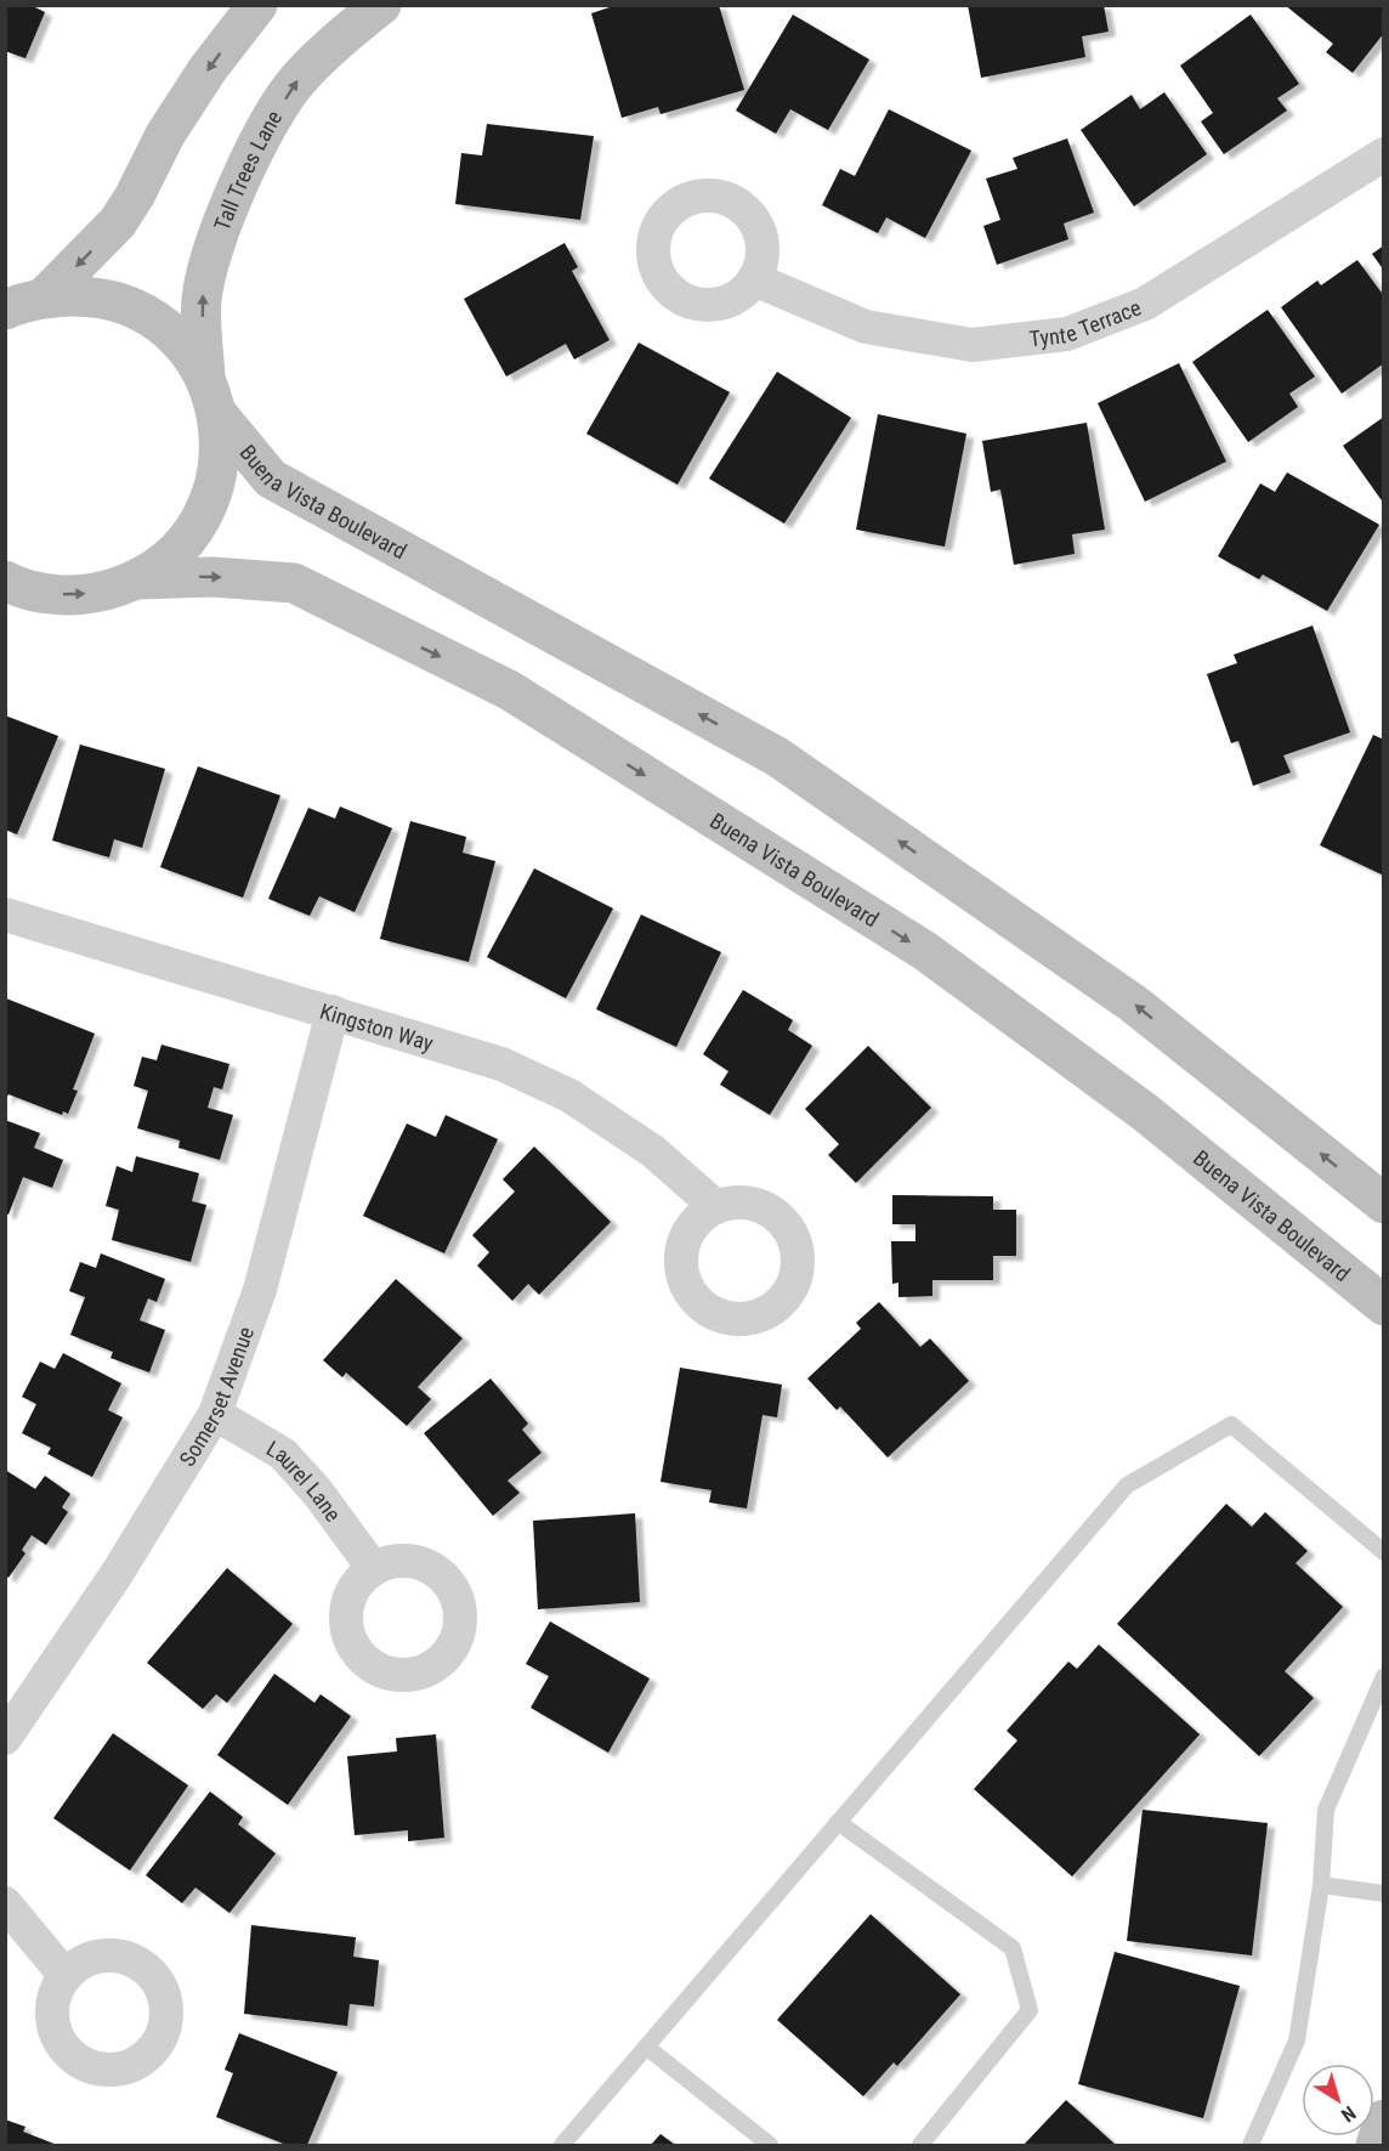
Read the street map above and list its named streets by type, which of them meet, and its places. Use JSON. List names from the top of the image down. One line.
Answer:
{"streets":{"main road":["Tall Trees Lane","Buena Vista Boulevard"],"street":["Tynte Terrace","Kingston Way","Somerset Avenue","Laurel Lane"]},"crossings":[["Tall Trees Lane","Buena Vista Boulevard"],["Kingston Way","Somerset Avenue"],["Somerset Avenue","Laurel Lane"]],"north":"bottom right"}
